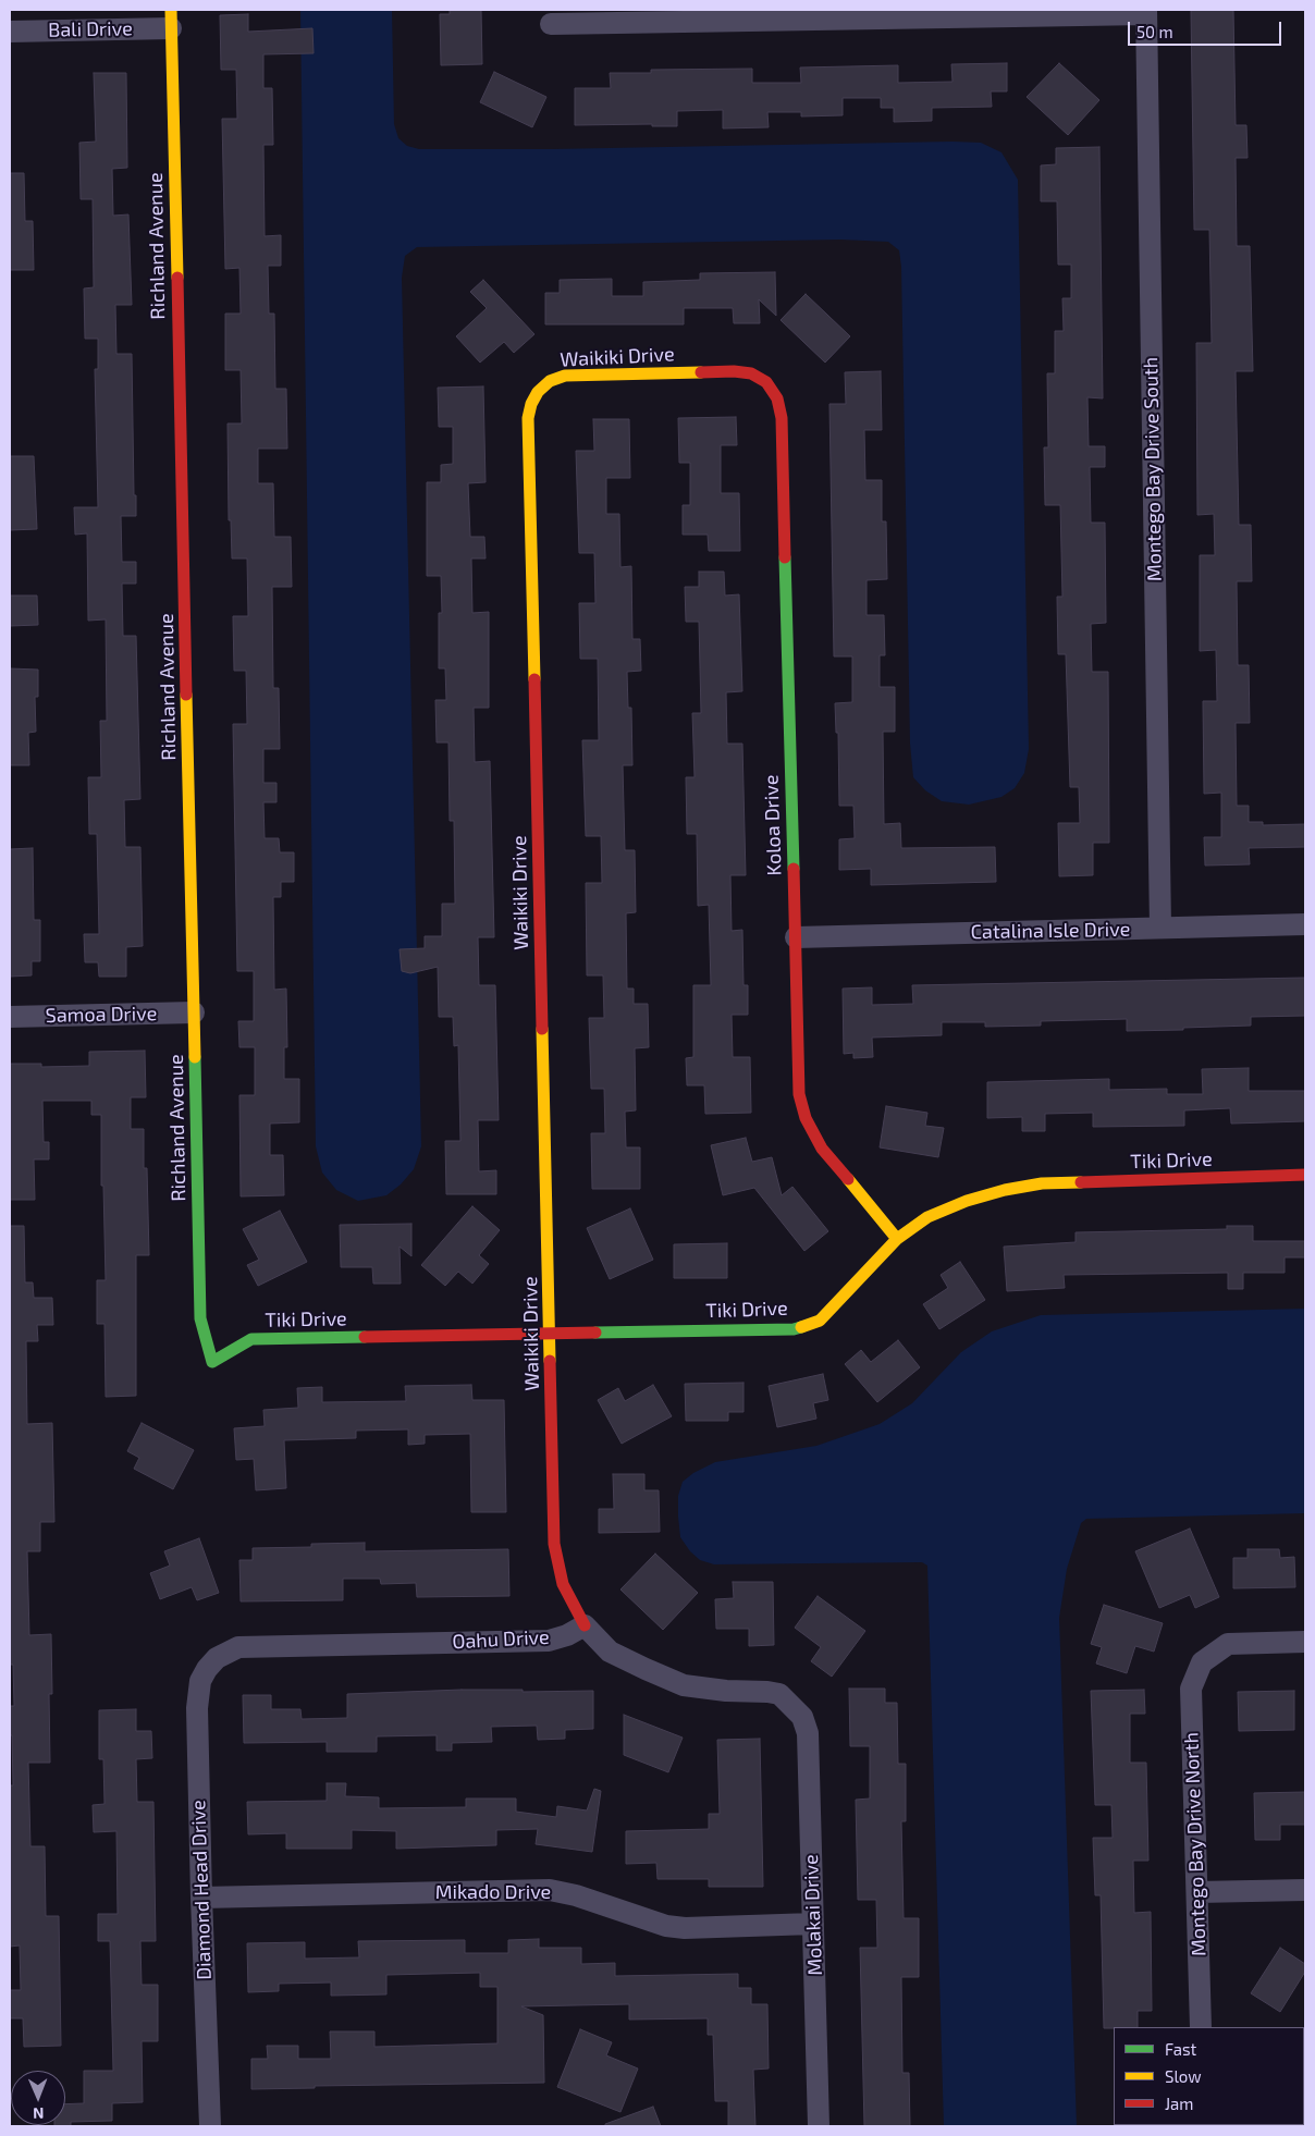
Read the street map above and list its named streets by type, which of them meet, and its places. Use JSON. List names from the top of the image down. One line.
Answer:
{"streets":{"street":["Bali Drive","Richland Avenue","Waikiki Drive","Montego Bay Drive South","Koloa Drive","Catalina Isle Drive","Samoa Drive","Tiki Drive","Oahu Drive","Montego Bay Drive North","Diamond Head Drive","Mikado Drive","Molakai Drive"]},"crossings":[["Bali Drive","Richland Avenue"],["Richland Avenue","Samoa Drive"],["Richland Avenue","Tiki Drive"],["Waikiki Drive","Koloa Drive"],["Waikiki Drive","Tiki Drive"],["Waikiki Drive","Oahu Drive"],["Waikiki Drive","Molakai Drive"],["Montego Bay Drive South","Catalina Isle Drive"],["Koloa Drive","Catalina Isle Drive"],["Koloa Drive","Tiki Drive"],["Oahu Drive","Diamond Head Drive"],["Oahu Drive","Molakai Drive"],["Diamond Head Drive","Mikado Drive"],["Mikado Drive","Molakai Drive"]],"legend":["Fast","Slow","Jam"],"scale_bar":"50 m","north":"bottom"}
